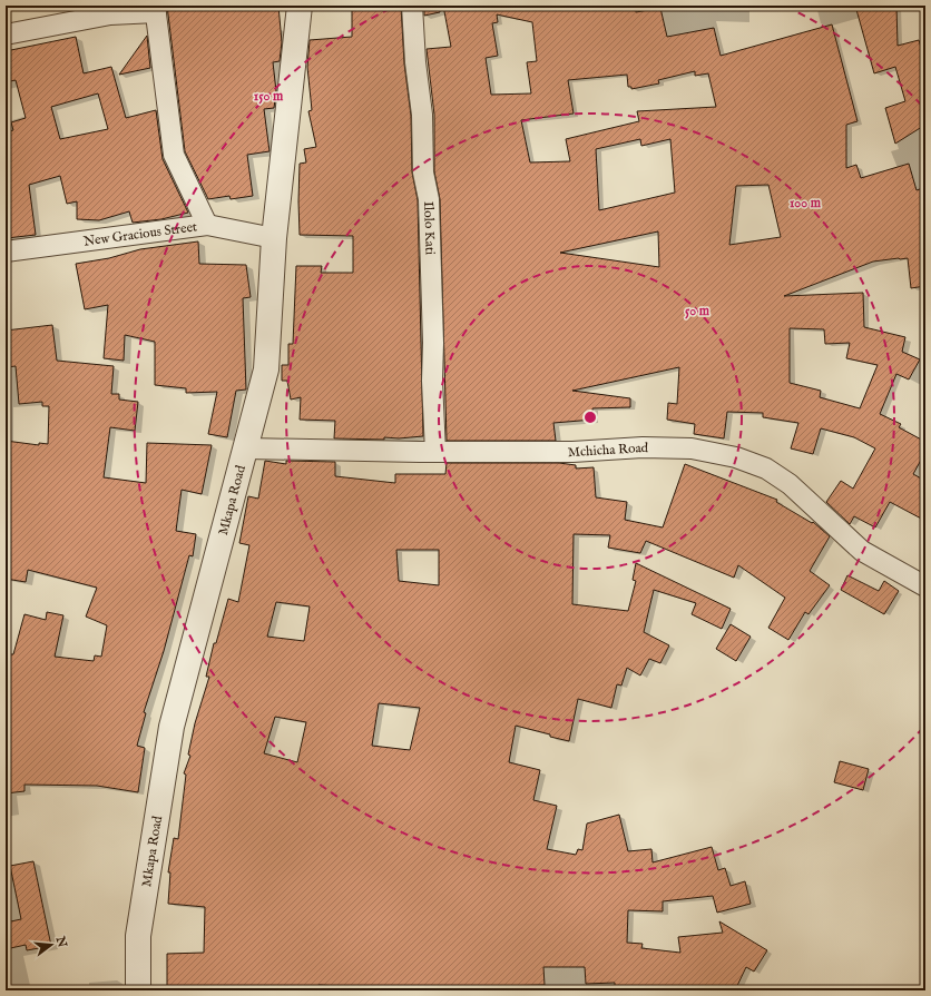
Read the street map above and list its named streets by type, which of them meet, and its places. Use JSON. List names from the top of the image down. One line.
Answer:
{"streets":{"street":["Ilolo Kati","New Gracious Street","Mchicha Road","Mkapa Road"]},"crossings":[["Ilolo Kati","Mchicha Road"],["New Gracious Street","Mkapa Road"],["Mchicha Road","Mkapa Road"]],"north":"right","rings":["150 m","100 m","50 m"]}
